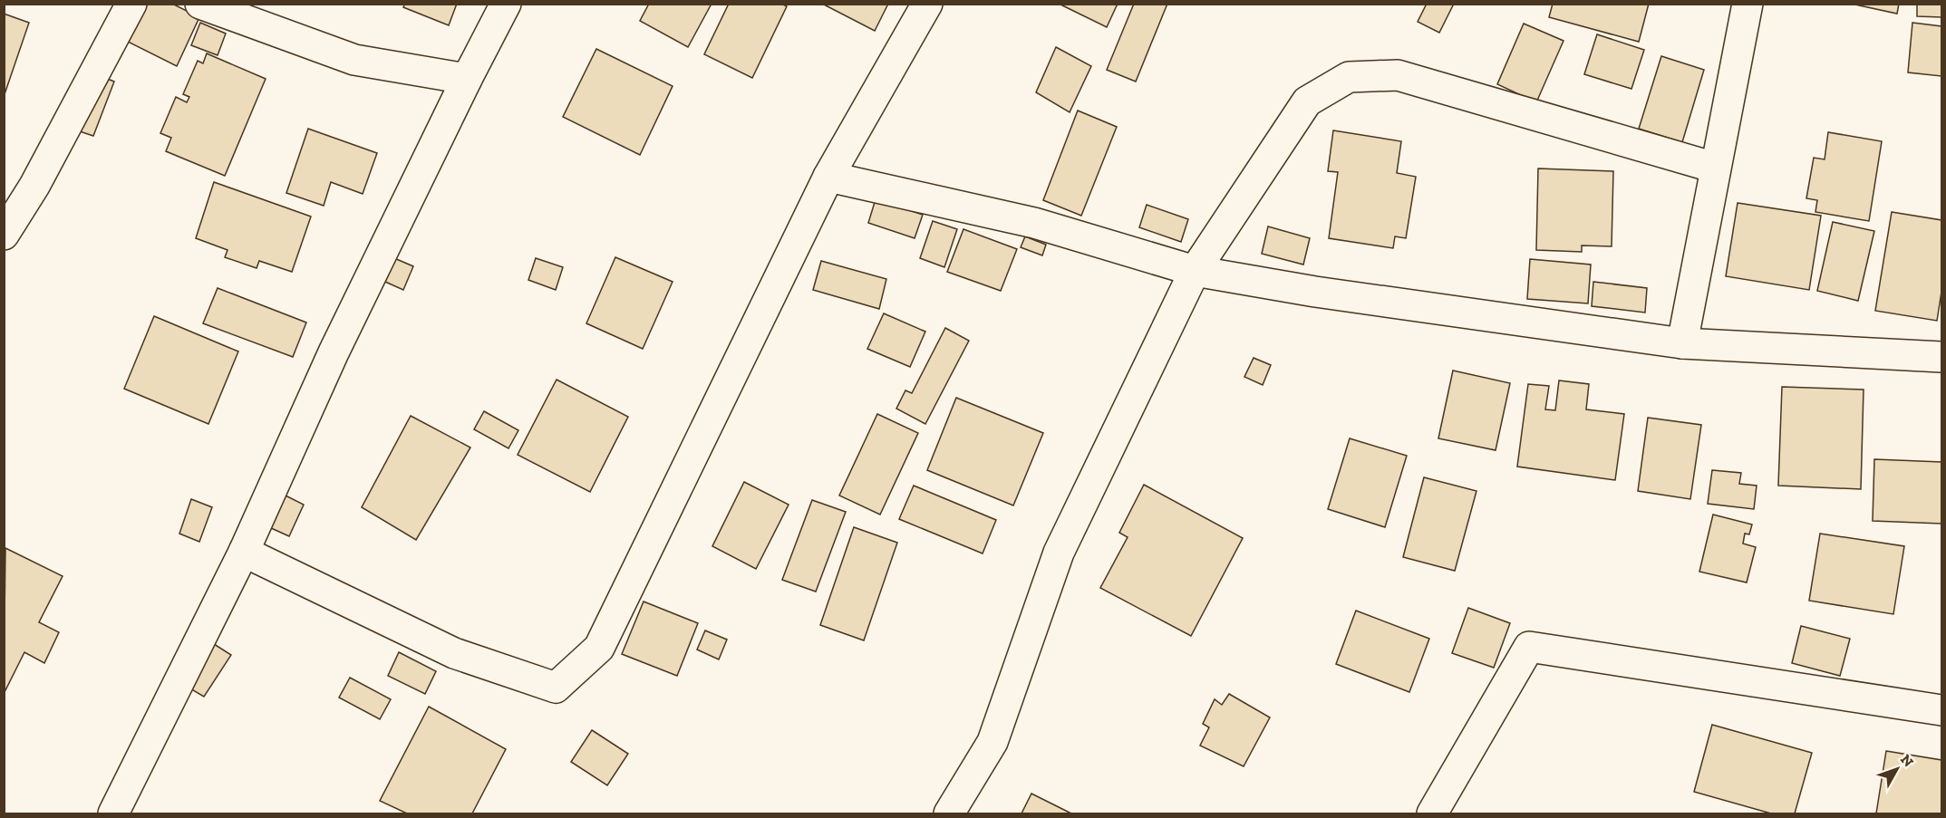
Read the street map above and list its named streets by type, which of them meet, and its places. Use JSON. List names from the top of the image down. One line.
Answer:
{"north":"top right"}
